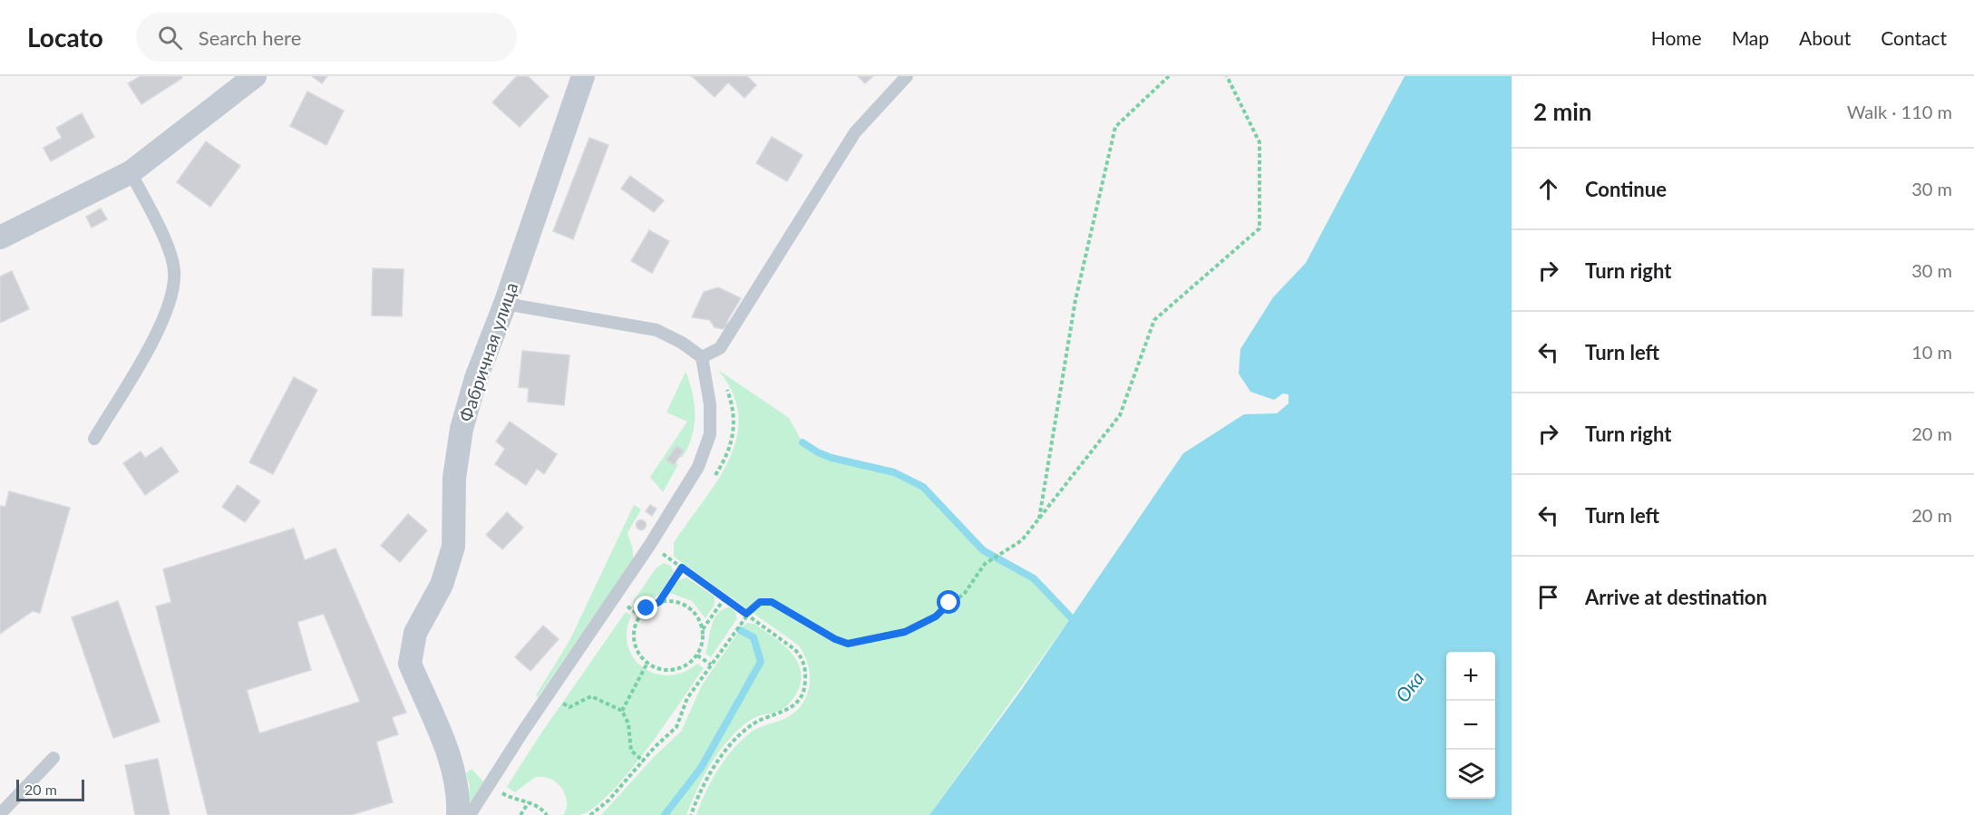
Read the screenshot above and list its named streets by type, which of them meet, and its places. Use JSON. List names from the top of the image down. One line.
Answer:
{"streets":{"street":["Фабричная улица"]},"water":["Ока"],"scale_bar":"20 m","page":{"header":"Locato","search":"Search here","nav":["Home","Map","About","Contact"],"heading":["2 min","Walk · 110 m"],"list":[["Continue","30 m"],["Turn right","30 m"],["Turn left","10 m"],["Turn right","20 m"],["Turn left","20 m"],"Arrive at destination"],"map_buttons":["+","−"],"scale":"20 m"}}
